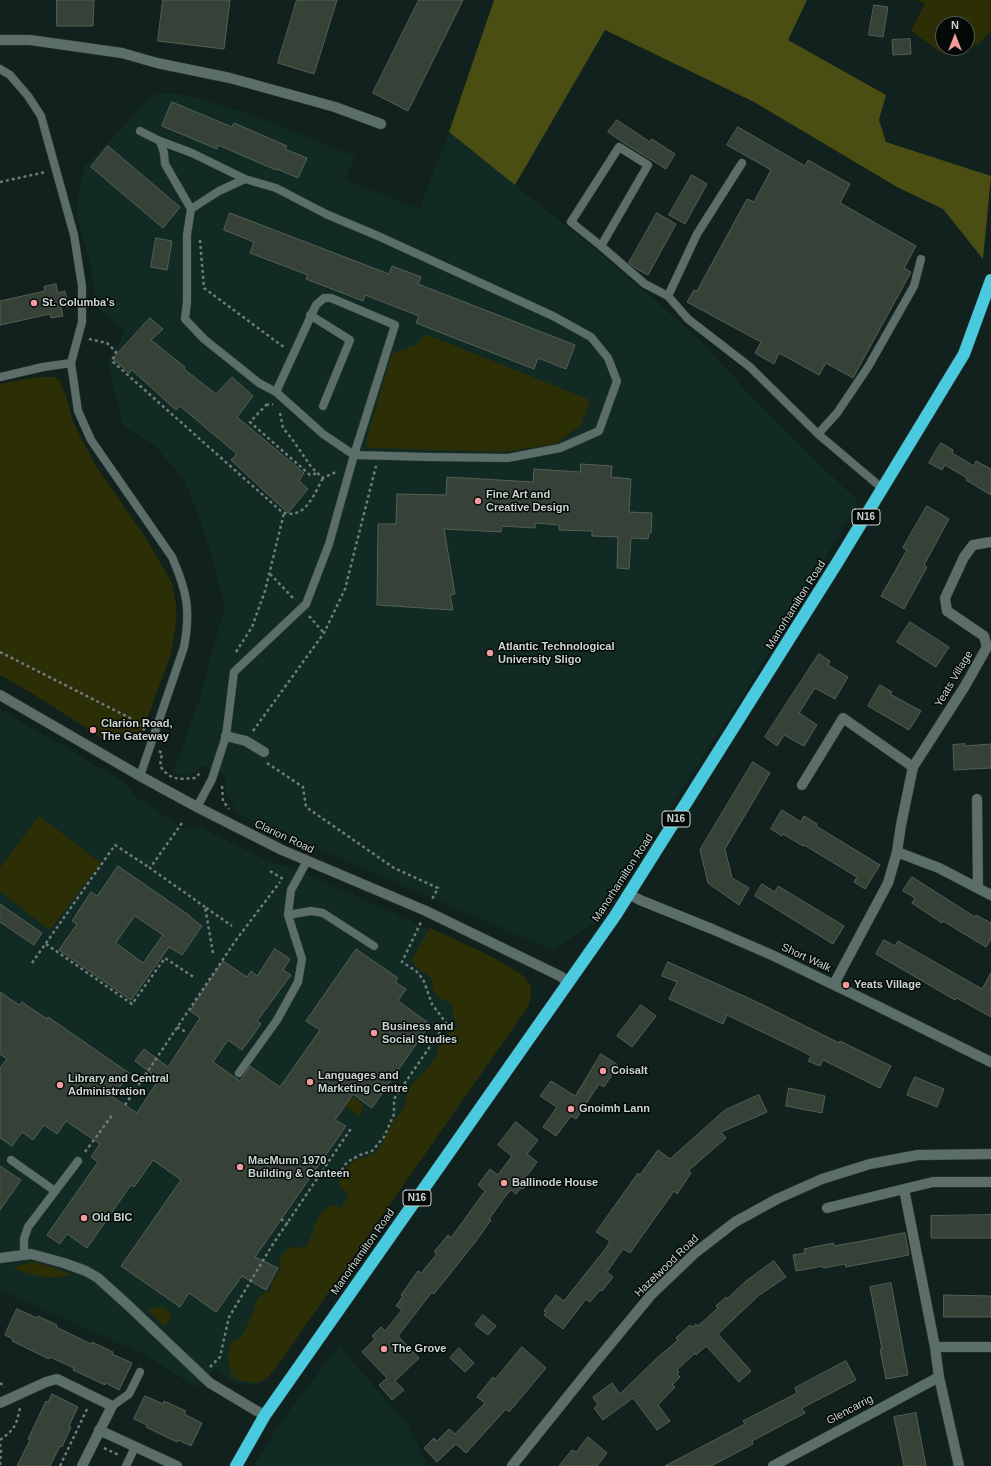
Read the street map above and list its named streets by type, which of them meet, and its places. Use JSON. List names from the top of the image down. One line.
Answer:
{"streets":{"highway":["N16","Manorhamilton Road"],"street":["Yeats Village","Clarion Road","Short Walk","Hazelwood Road","Glencarrig"]},"crossings":[["Manorhamilton Road","Clarion Road"],["Manorhamilton Road","Short Walk"],["Yeats Village","Short Walk"]],"places":["St. Columba's","Fine Art and Creative Design","Atlantic Technological University Sligo","Clarion Road, The Gateway","Yeats Village","Business and Social Studies","Coisalt","Languages and Marketing Centre","Library and Central Administration","Gnoimh Lann","MacMunn 1970 Building & Canteen","Ballinode House","Old BIC","The Grove"],"north":"top"}
